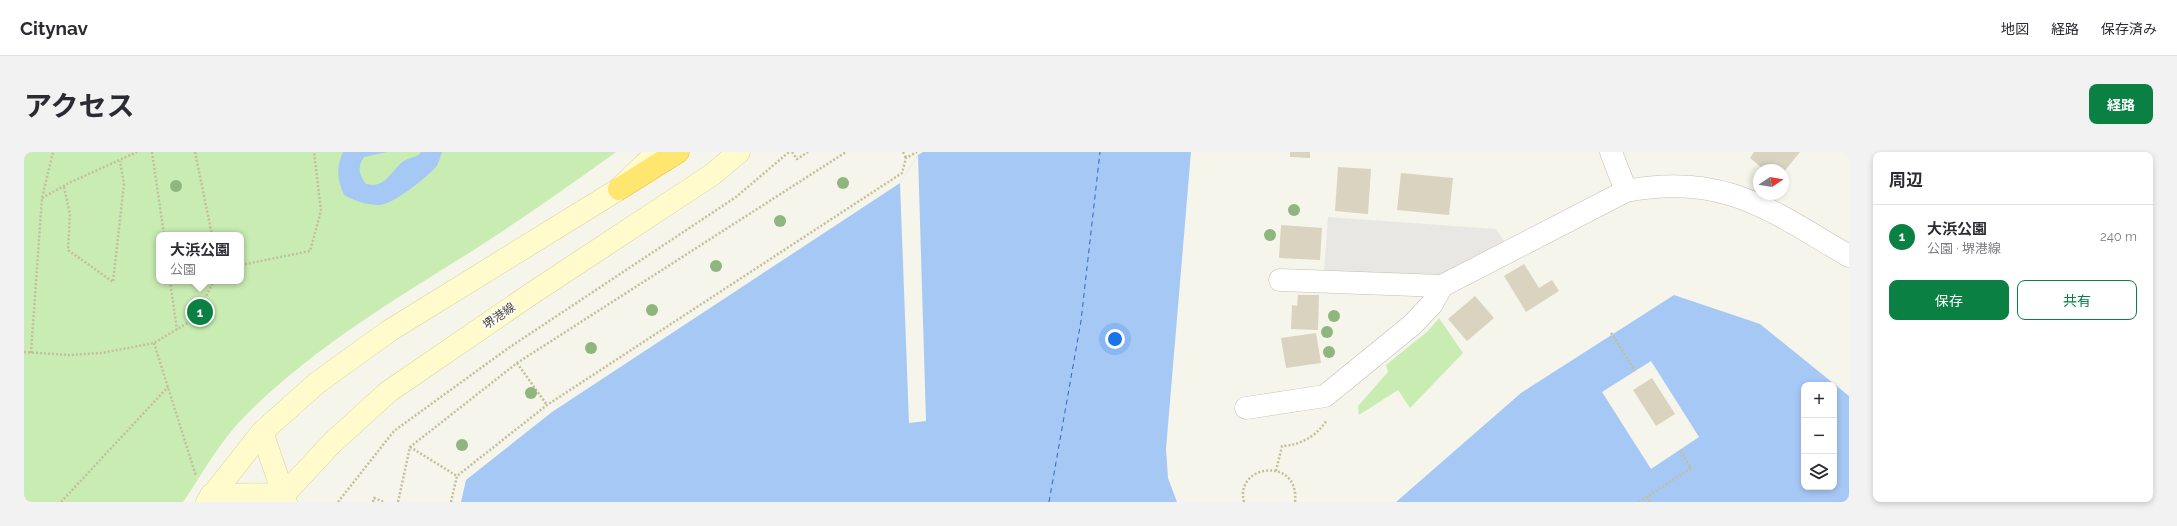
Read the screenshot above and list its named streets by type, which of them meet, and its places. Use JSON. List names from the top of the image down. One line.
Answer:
{"streets":{"main road":["堺港線"]},"north":"right","page":{"header":"Citynav","nav":["地図","経路","保存済み"],"title":"アクセス","buttons":["経路",["保存","共有"]],"heading":"周辺","list":[{"mark":"1","name":"大浜公園","note":"公園 · 堺港線","value":"240 m"}],"popup":["大浜公園","公園"],"pins":"1","map_buttons":["+","−"]}}
